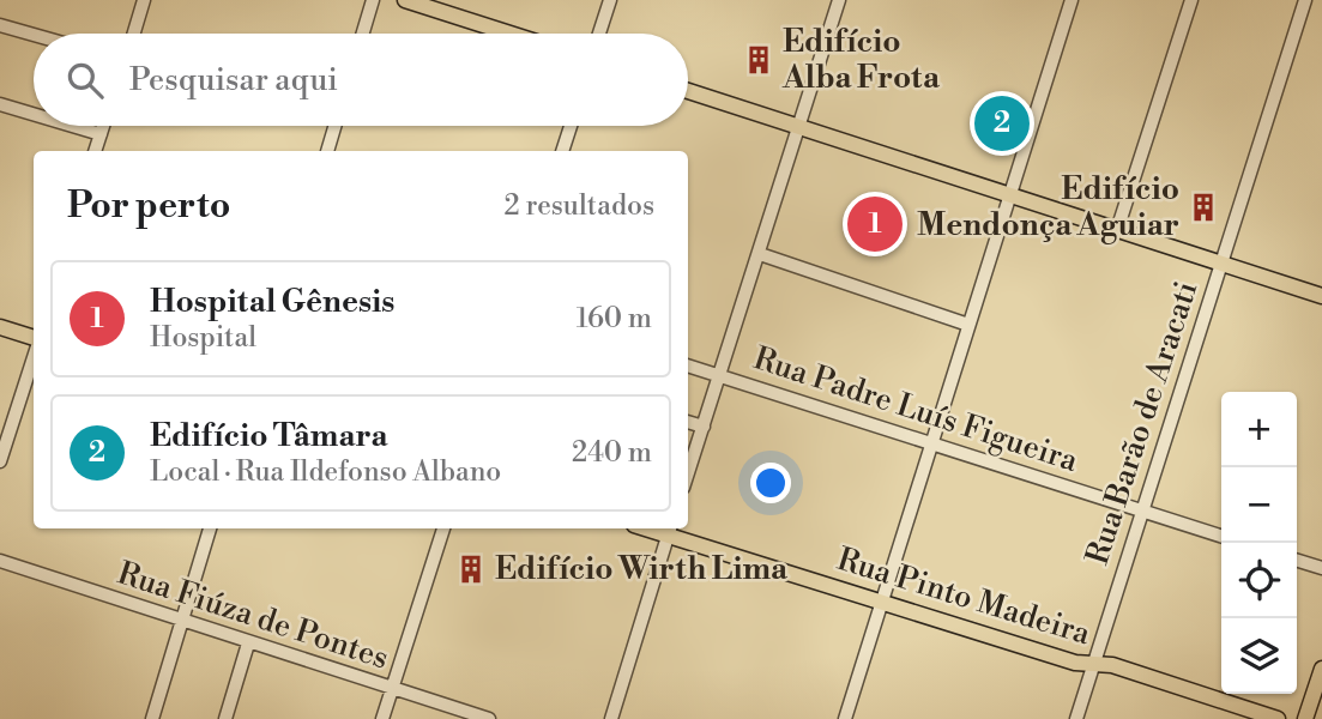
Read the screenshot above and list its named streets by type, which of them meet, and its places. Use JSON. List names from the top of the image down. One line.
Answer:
{"streets":{"main road":["Rua Pinto Madeira"],"street":["Rua Padre Luís Figueira","Rua Barão de Aracati","Rua Fiúza de Pontes"]},"crossings":[["Rua Padre Luís Figueira","Rua Barão de Aracati"],["Rua Barão de Aracati","Rua Pinto Madeira"]],"places":{"building":["Edifício Alba Frota","Edifício Mendonça Aguiar","Edifício Wirth Lima"]},"page":{"search":"Pesquisar aqui","pins":["2","1"],"heading":["Por perto","2 resultados"],"list":[{"mark":"1","name":"Hospital Gênesis","note":"Hospital","value":"160 m"},{"mark":"2","name":"Edifício Tâmara","note":"Local · Rua Ildefonso Albano","value":"240 m"}],"map_buttons":["+","−"]}}
